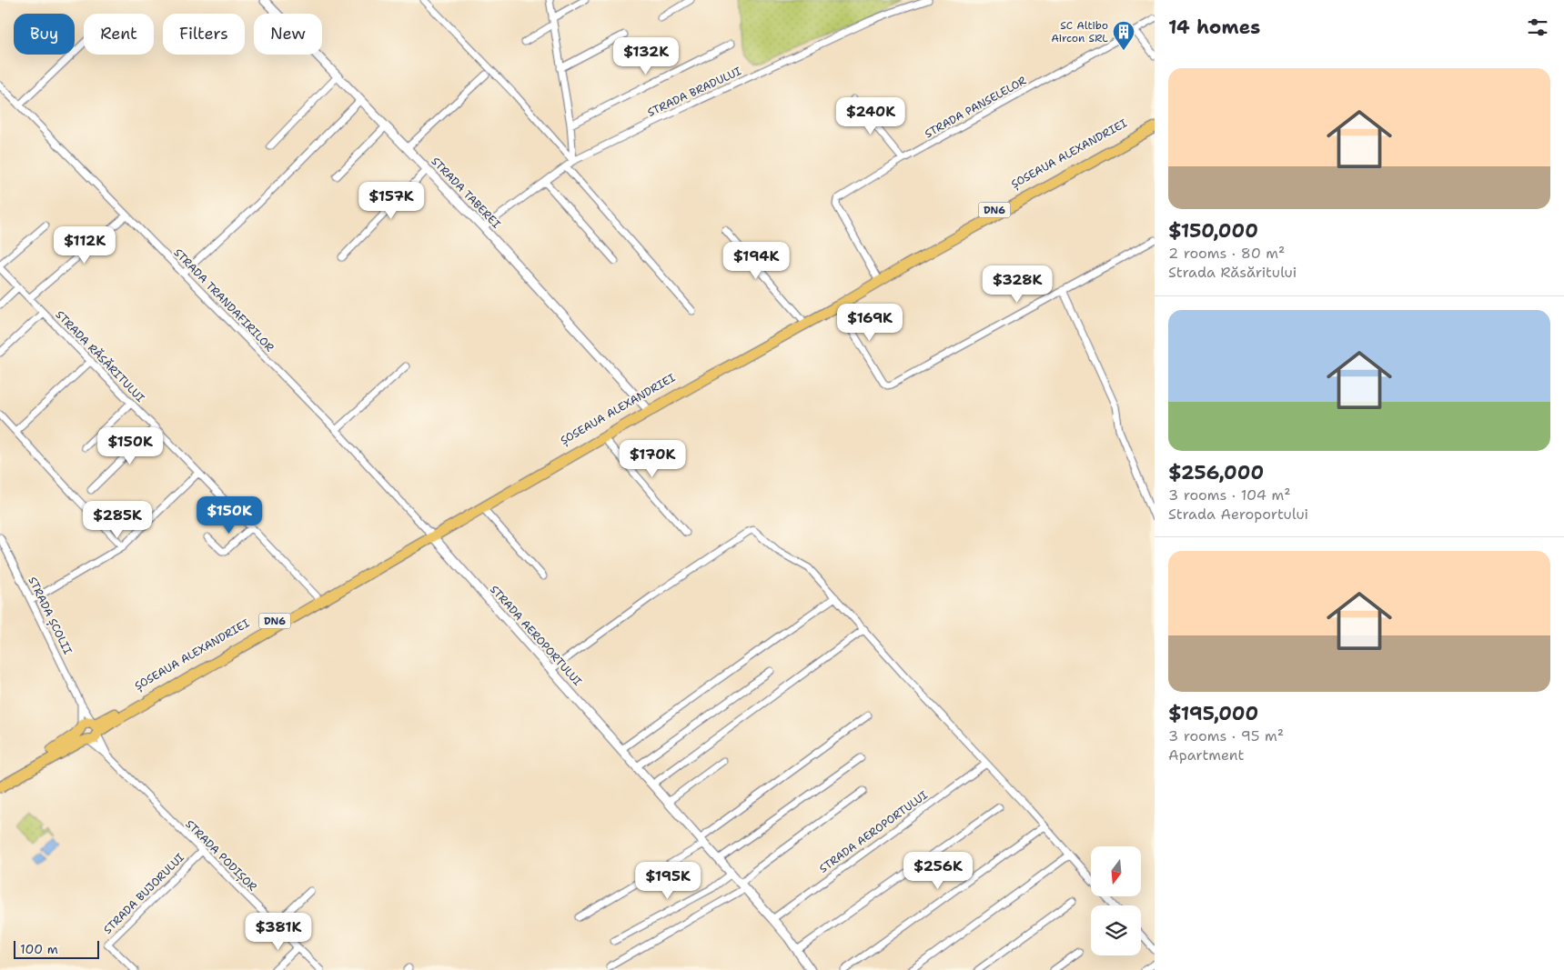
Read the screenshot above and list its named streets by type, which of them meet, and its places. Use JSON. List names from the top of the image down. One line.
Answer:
{"streets":{"highway":["ȘOSEAUA ALEXANDRIEI","DN6"],"street":["STRADA BRADULUI","STRADA PANSELELOR","STRADA TABEREI","STRADA TRANDAFIRILOR","STRADA RĂSĂRITULUI","STRADA ȘCOLII","STRADA AEROPORTULUI","STRADA PODIȘOR","STRADA BUJORULUI"]},"crossings":[["STRADA BRADULUI","STRADA TABEREI"],["STRADA PANSELELOR","ȘOSEAUA ALEXANDRIEI"],["ȘOSEAUA ALEXANDRIEI","STRADA TABEREI"],["ȘOSEAUA ALEXANDRIEI","STRADA TRANDAFIRILOR"],["ȘOSEAUA ALEXANDRIEI","STRADA RĂSĂRITULUI"],["ȘOSEAUA ALEXANDRIEI","STRADA ȘCOLII"],["ȘOSEAUA ALEXANDRIEI","STRADA AEROPORTULUI"],["ȘOSEAUA ALEXANDRIEI","STRADA PODIȘOR"],["STRADA TRANDAFIRILOR","STRADA AEROPORTULUI"],["STRADA ȘCOLII","STRADA PODIȘOR"],["STRADA PODIȘOR","STRADA BUJORULUI"]],"places":{"building":["SC Altibo Aircon SRL"]},"scale_bar":"100 m","north":"bottom","page":{"heading":"14 homes","chip":["Buy","Rent","Filters","New"],"price":["$132K","$240K","$157K","$112K","$194K","$328K","$169K","$150K","$170K","$150K","$285K","$256K","$195K","$381K"],"list":[{"name":"$150,000","note":"2 rooms · 80 m² · Strada Răsăritului"},{"name":"$256,000","note":"3 rooms · 104 m² · Strada Aeroportului"},{"name":"$195,000","note":"3 rooms · 95 m² · Apartment"}],"scale":"100 m"}}
